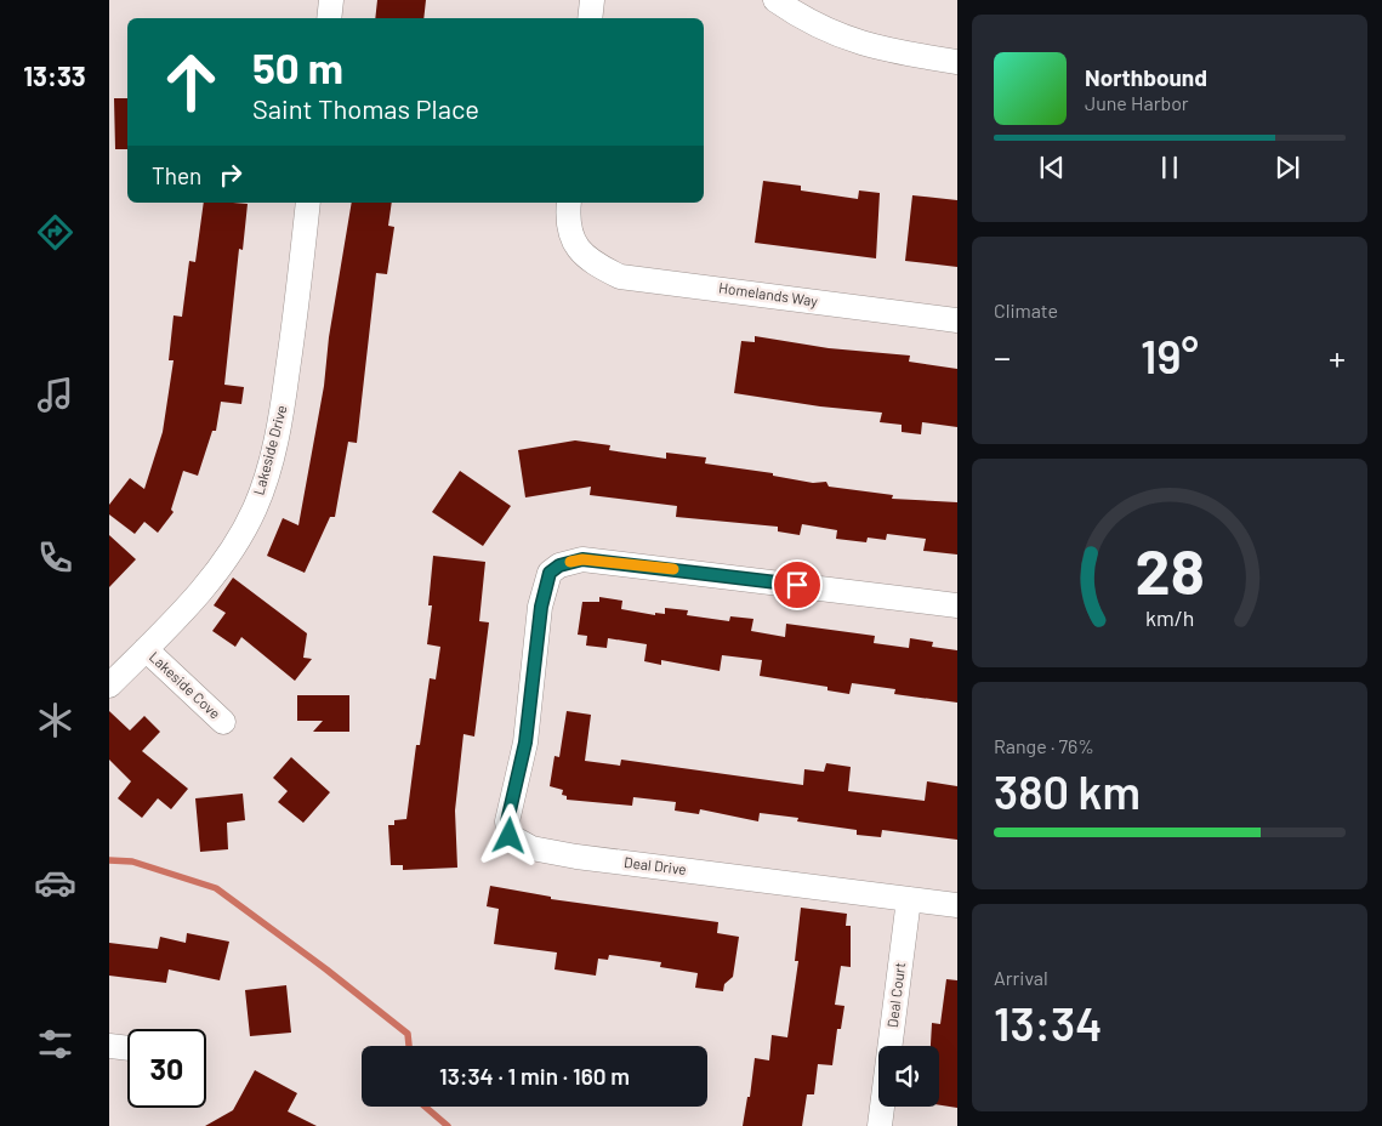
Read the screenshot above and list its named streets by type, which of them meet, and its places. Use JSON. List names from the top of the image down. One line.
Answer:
{"streets":{"street":["Homelands Way","Lakeside Drive","Lakeside Cove","Deal Drive","Deal Court"]},"crossings":[["Lakeside Drive","Lakeside Cove"],["Deal Drive","Deal Court"]],"page":{"tabs":"13:33","turn":["50 m","Saint Thomas Place"],"song":["Northbound","June Harbor"],"then":"Then","tile":["Climate",["Range · 76%","380 km"],["Arrival","13:34"]],"heat":["−","19°","+"],"limit":"30","trip":"13:34 · 1 min · 160 m","gauge":["28","km/h"]}}
